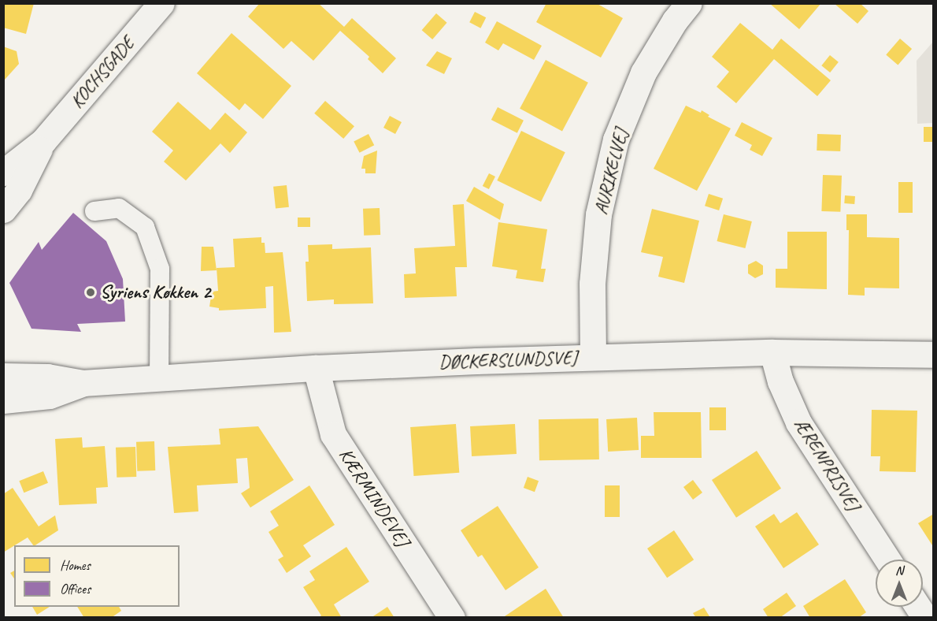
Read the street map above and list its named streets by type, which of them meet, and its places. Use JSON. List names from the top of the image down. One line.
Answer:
{"streets":{"street":["KOCHSGADE","AURIKELVEJ","DØCKERSLUNDSVEJ","ÆRENPRISVEJ","KÆRMINDEVEJ"]},"crossings":[["AURIKELVEJ","DØCKERSLUNDSVEJ"],["DØCKERSLUNDSVEJ","ÆRENPRISVEJ"],["DØCKERSLUNDSVEJ","KÆRMINDEVEJ"]],"places":["Syriens Køkken 2"],"legend":["Homes","Offices"],"north":"top"}
